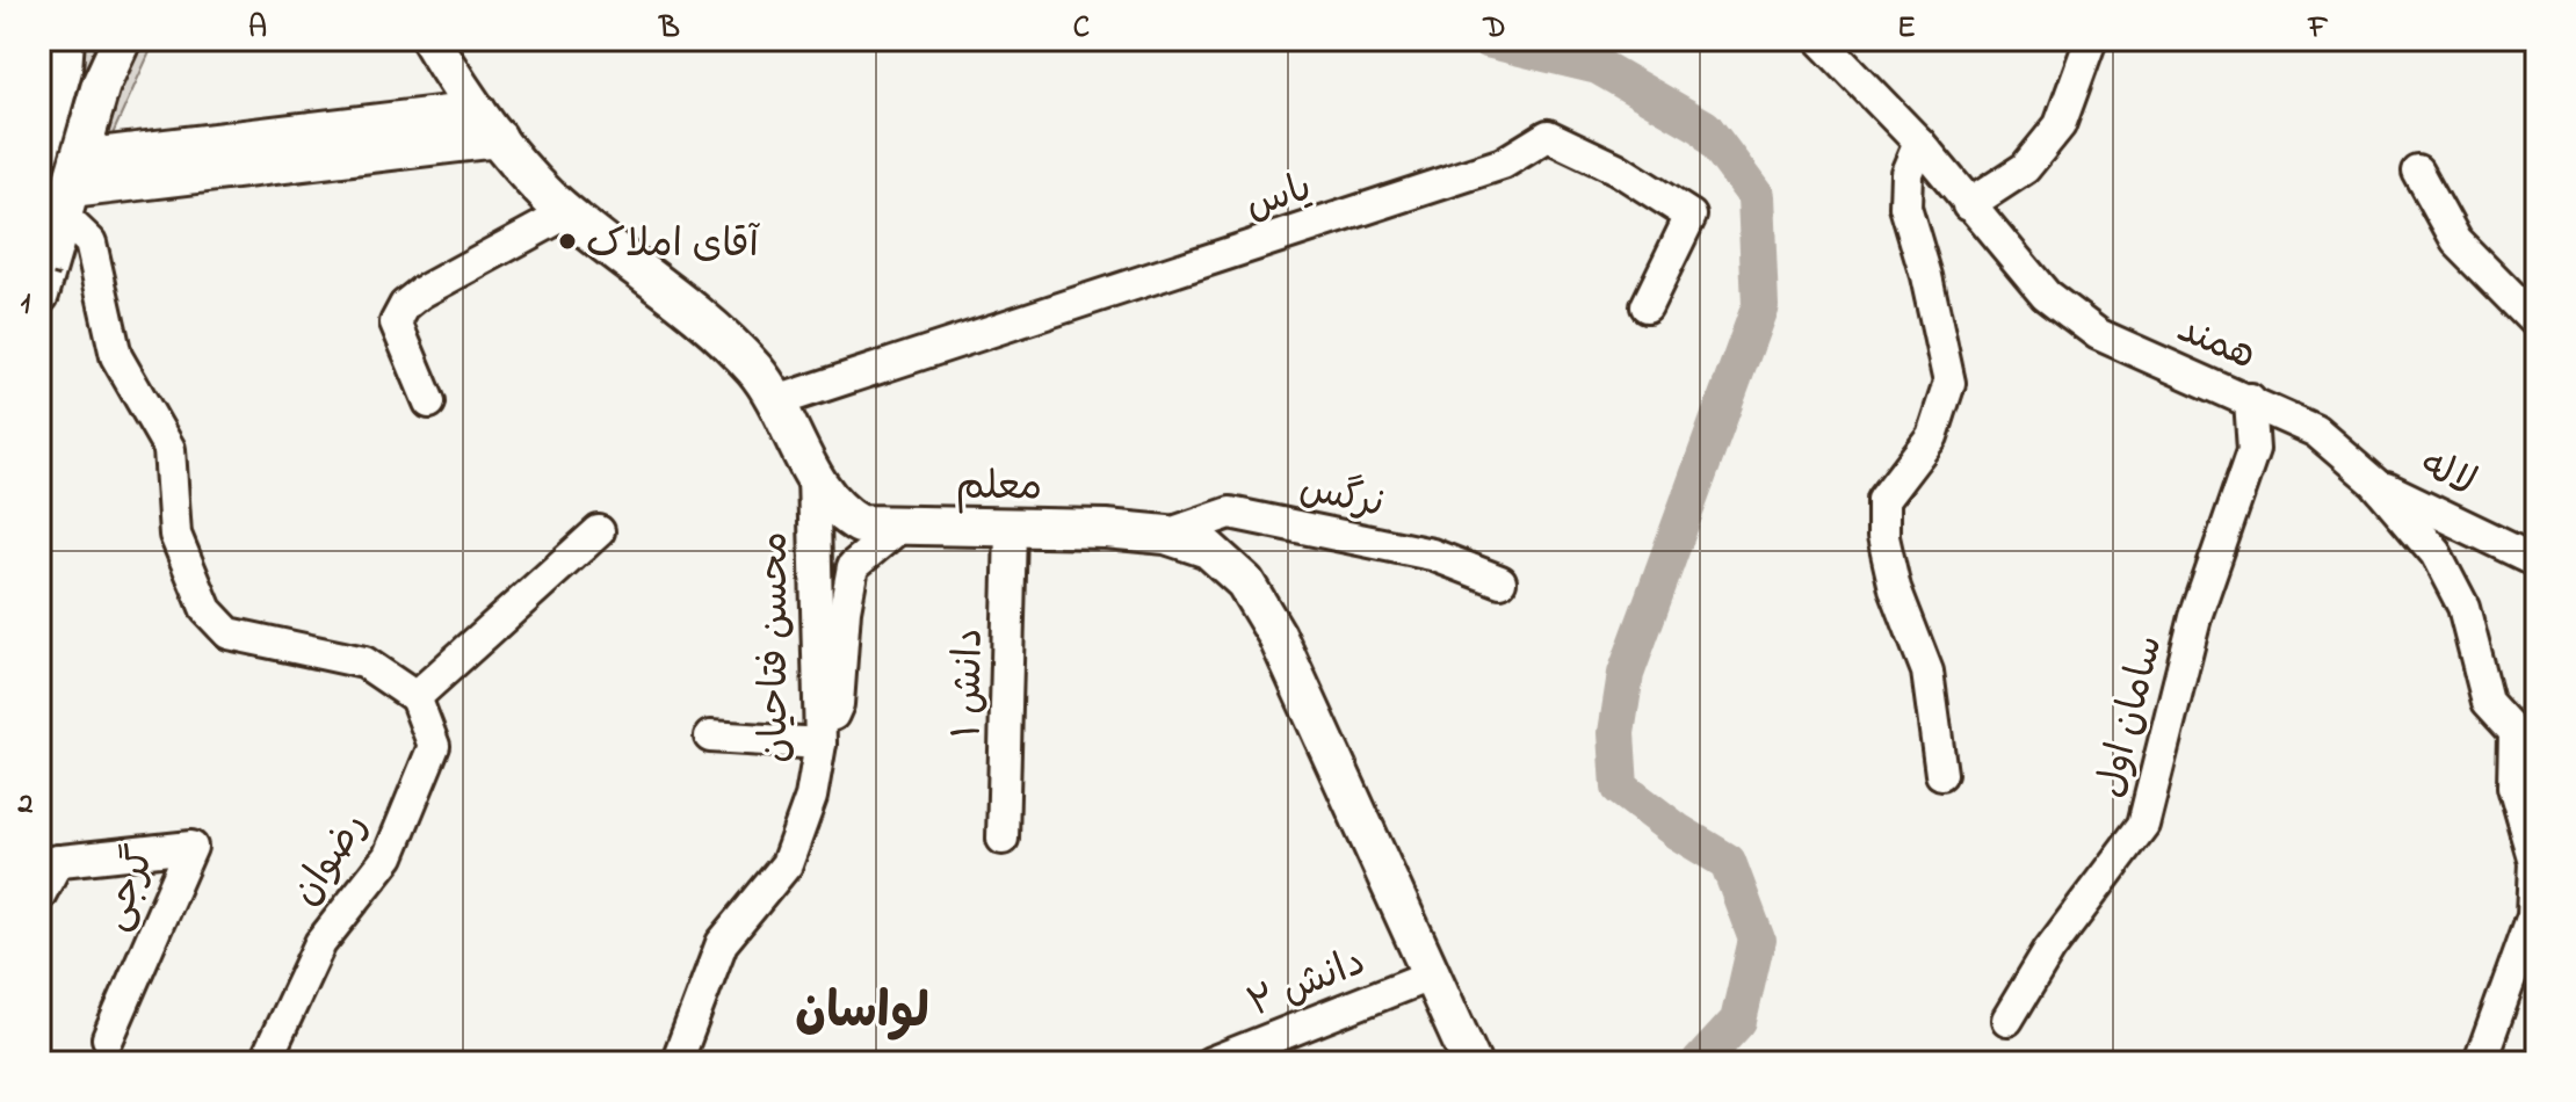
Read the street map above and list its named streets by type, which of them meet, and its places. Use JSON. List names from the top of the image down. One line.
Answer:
{"streets":{"main road":["معلم"],"street":["یاس","همند","لاله","نرگس","محسن فتاحیان","دانش ۱","سامان اول","رضوان","گرجی","دانش ۲"]},"crossings":[["یاس","معلم"],["همند","لاله"],["همند","سامان اول"],["معلم","نرگس"],["معلم","محسن فتاحیان"],["معلم","دانش ۱"],["معلم","دانش ۲"]],"districts":["لواسان"],"places":["آقای املاک"],"grid":{"columns":["A","B","C","D","E","F"],"rows":["1","2"]}}
